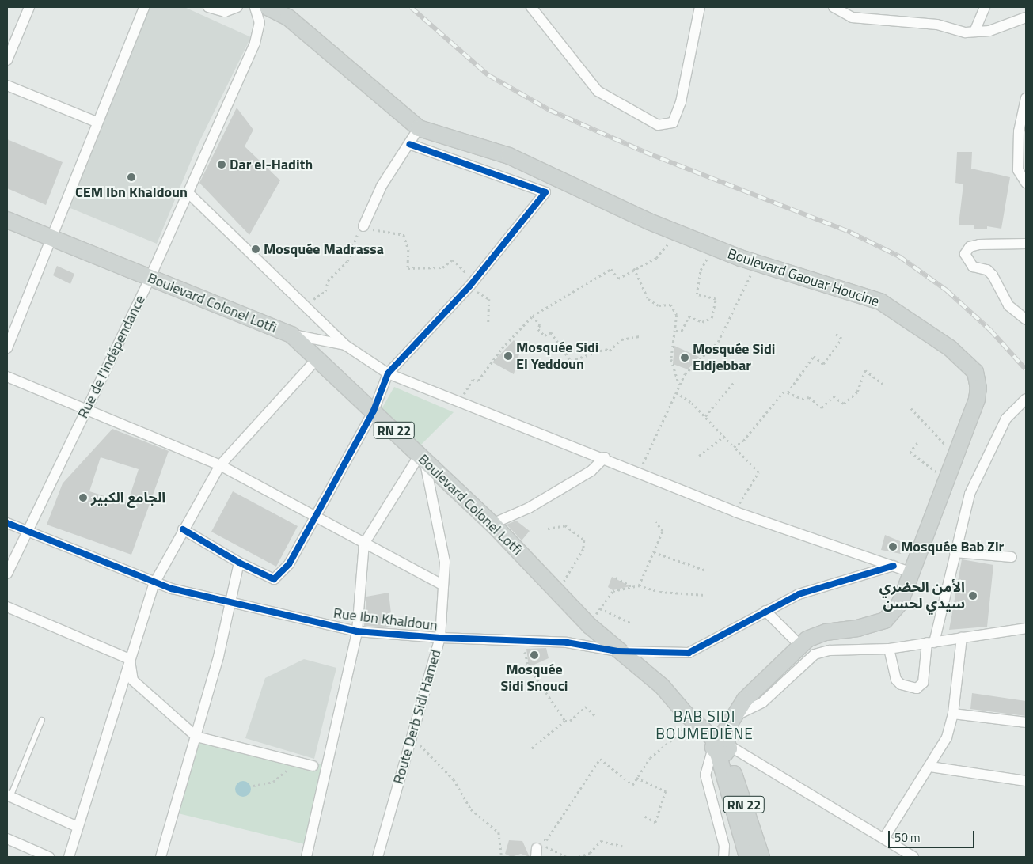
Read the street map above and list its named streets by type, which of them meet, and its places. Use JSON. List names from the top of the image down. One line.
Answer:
{"streets":{"main road":["Boulevard Gaouar Houcine","Boulevard Colonel Lotfi","RN 22"],"street":["Rue de l'Indépendance","Rue Ibn Khaldoun","Route Derb Sidi Hamed"]},"crossings":[["Boulevard Gaouar Houcine","Boulevard Colonel Lotfi"],["Boulevard Gaouar Houcine","RN 22"],["Boulevard Colonel Lotfi","Rue de l'Indépendance"],["Boulevard Colonel Lotfi","RN 22"],["Boulevard Colonel Lotfi","Rue Ibn Khaldoun"],["Boulevard Colonel Lotfi","Route Derb Sidi Hamed"],["Rue de l'Indépendance","Rue Ibn Khaldoun"],["Rue Ibn Khaldoun","Route Derb Sidi Hamed"]],"districts":["BAB SIDI BOUMEDIÈNE"],"places":["Dar el-Hadith","CEM Ibn Khaldoun","Mosquée Madrassa","Mosquée Sidi El Yeddoun","Mosquée Sidi Eldjebbar","الجامع الكبير","Mosquée Bab Zir","الأمن الحضري سيدي لحسن","Mosquée Sidi Snouci"],"scale_bar":"50 m"}
